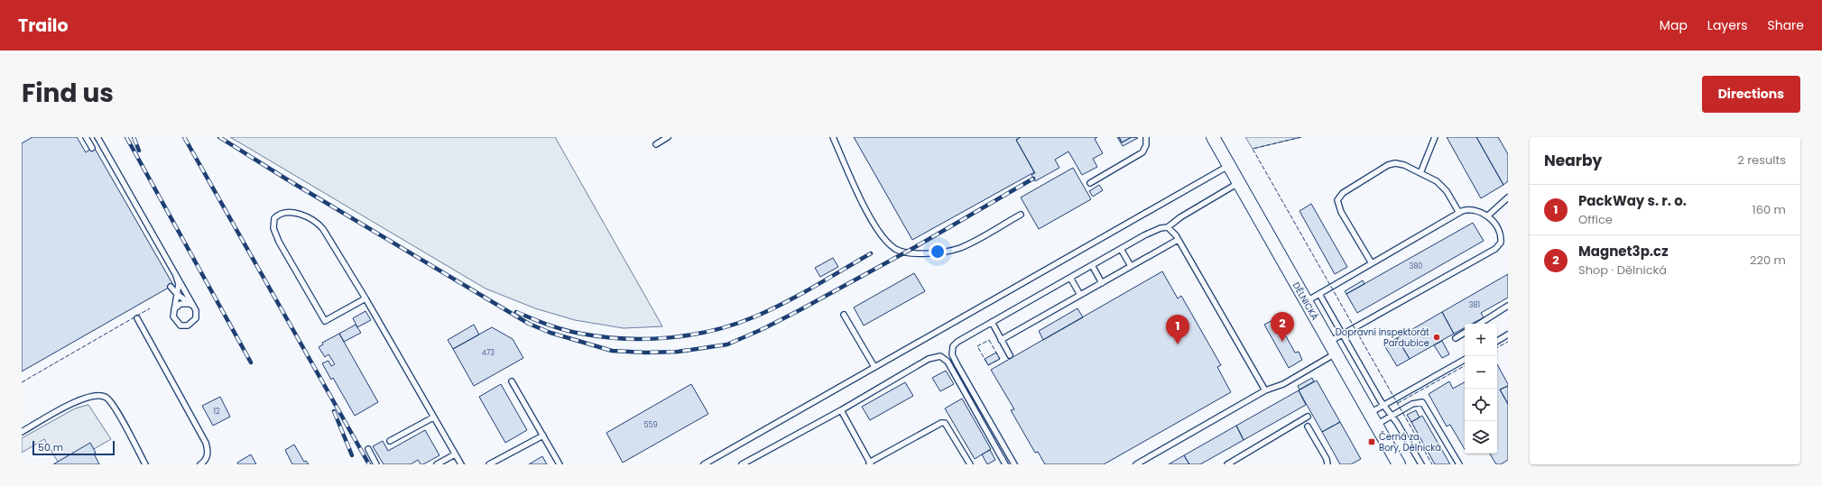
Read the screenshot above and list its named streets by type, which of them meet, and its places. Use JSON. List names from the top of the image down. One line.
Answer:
{"streets":{"street":["DĚLNICKÁ"]},"places":{"other":["Dopravní inspektorát Pardubice"],"transit":["Černá za Bory, Dělnická"]},"house_numbers":["380","381","473","12","559"],"scale_bar":"50 m","page":{"header":"Trailo","nav":["Map","Layers","Share"],"title":"Find us","buttons":"Directions","heading":["Nearby","2 results"],"list":[{"mark":"1","name":"PackWay s. r. o.","note":"Office","value":"160 m"},{"mark":"2","name":"Magnet3p.cz","note":"Shop · Dělnická","value":"220 m"}],"pins":["2","1"],"map_buttons":["+","−"],"scale":"50 m"}}
